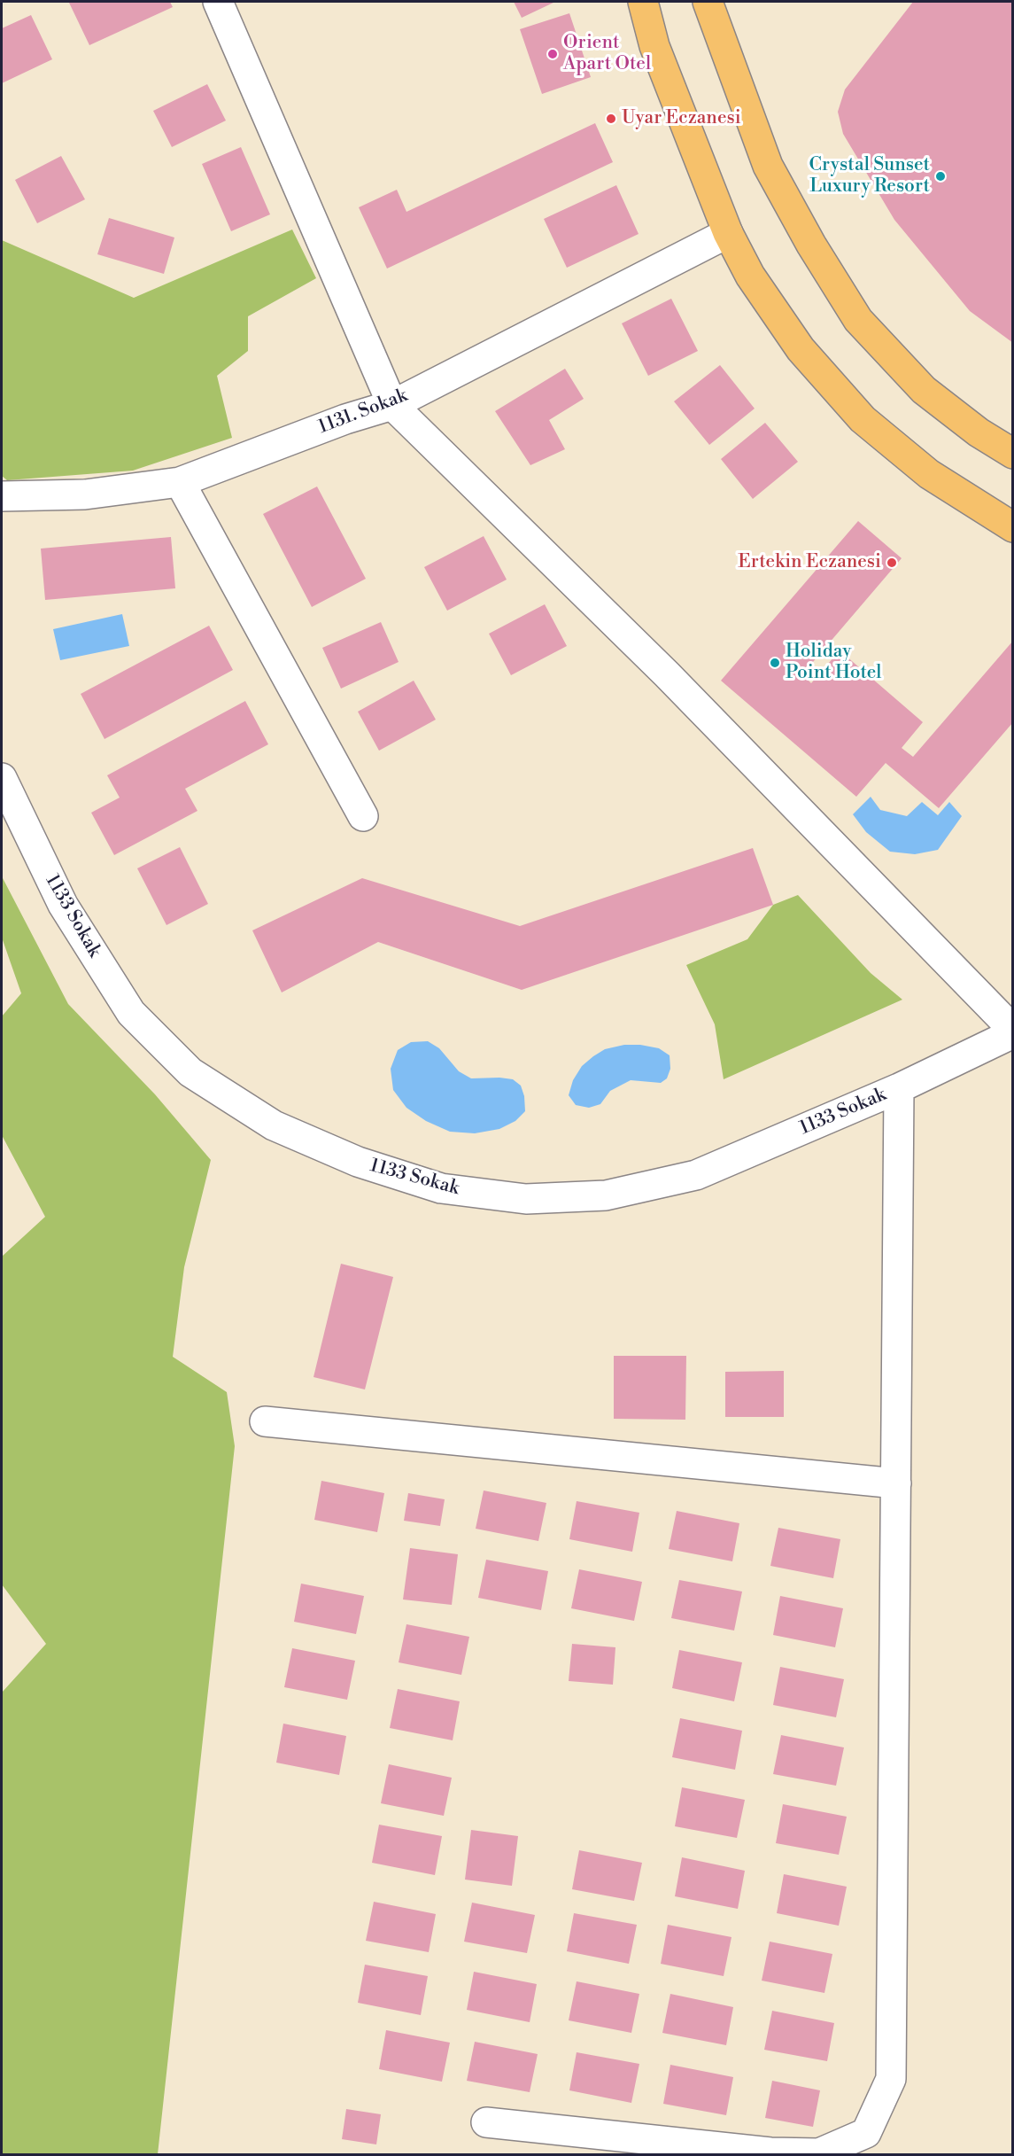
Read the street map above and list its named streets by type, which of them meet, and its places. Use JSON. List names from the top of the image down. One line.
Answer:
{"streets":{"street":["1131. Sokak","1133 Sokak"]},"places":["Orient Apart Otel","Uyar Eczanesi","Crystal Sunset Luxury Resort","Ertekin Eczanesi","Holiday Point Hotel"]}
